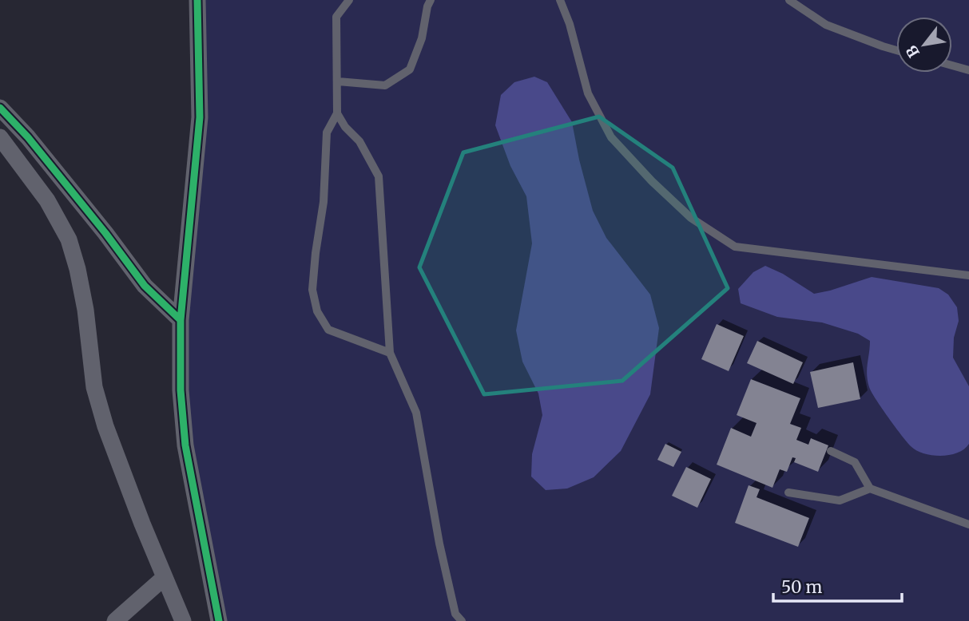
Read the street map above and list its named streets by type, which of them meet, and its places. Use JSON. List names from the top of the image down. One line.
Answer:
{"scale_bar":"50 m","north":"bottom left"}
